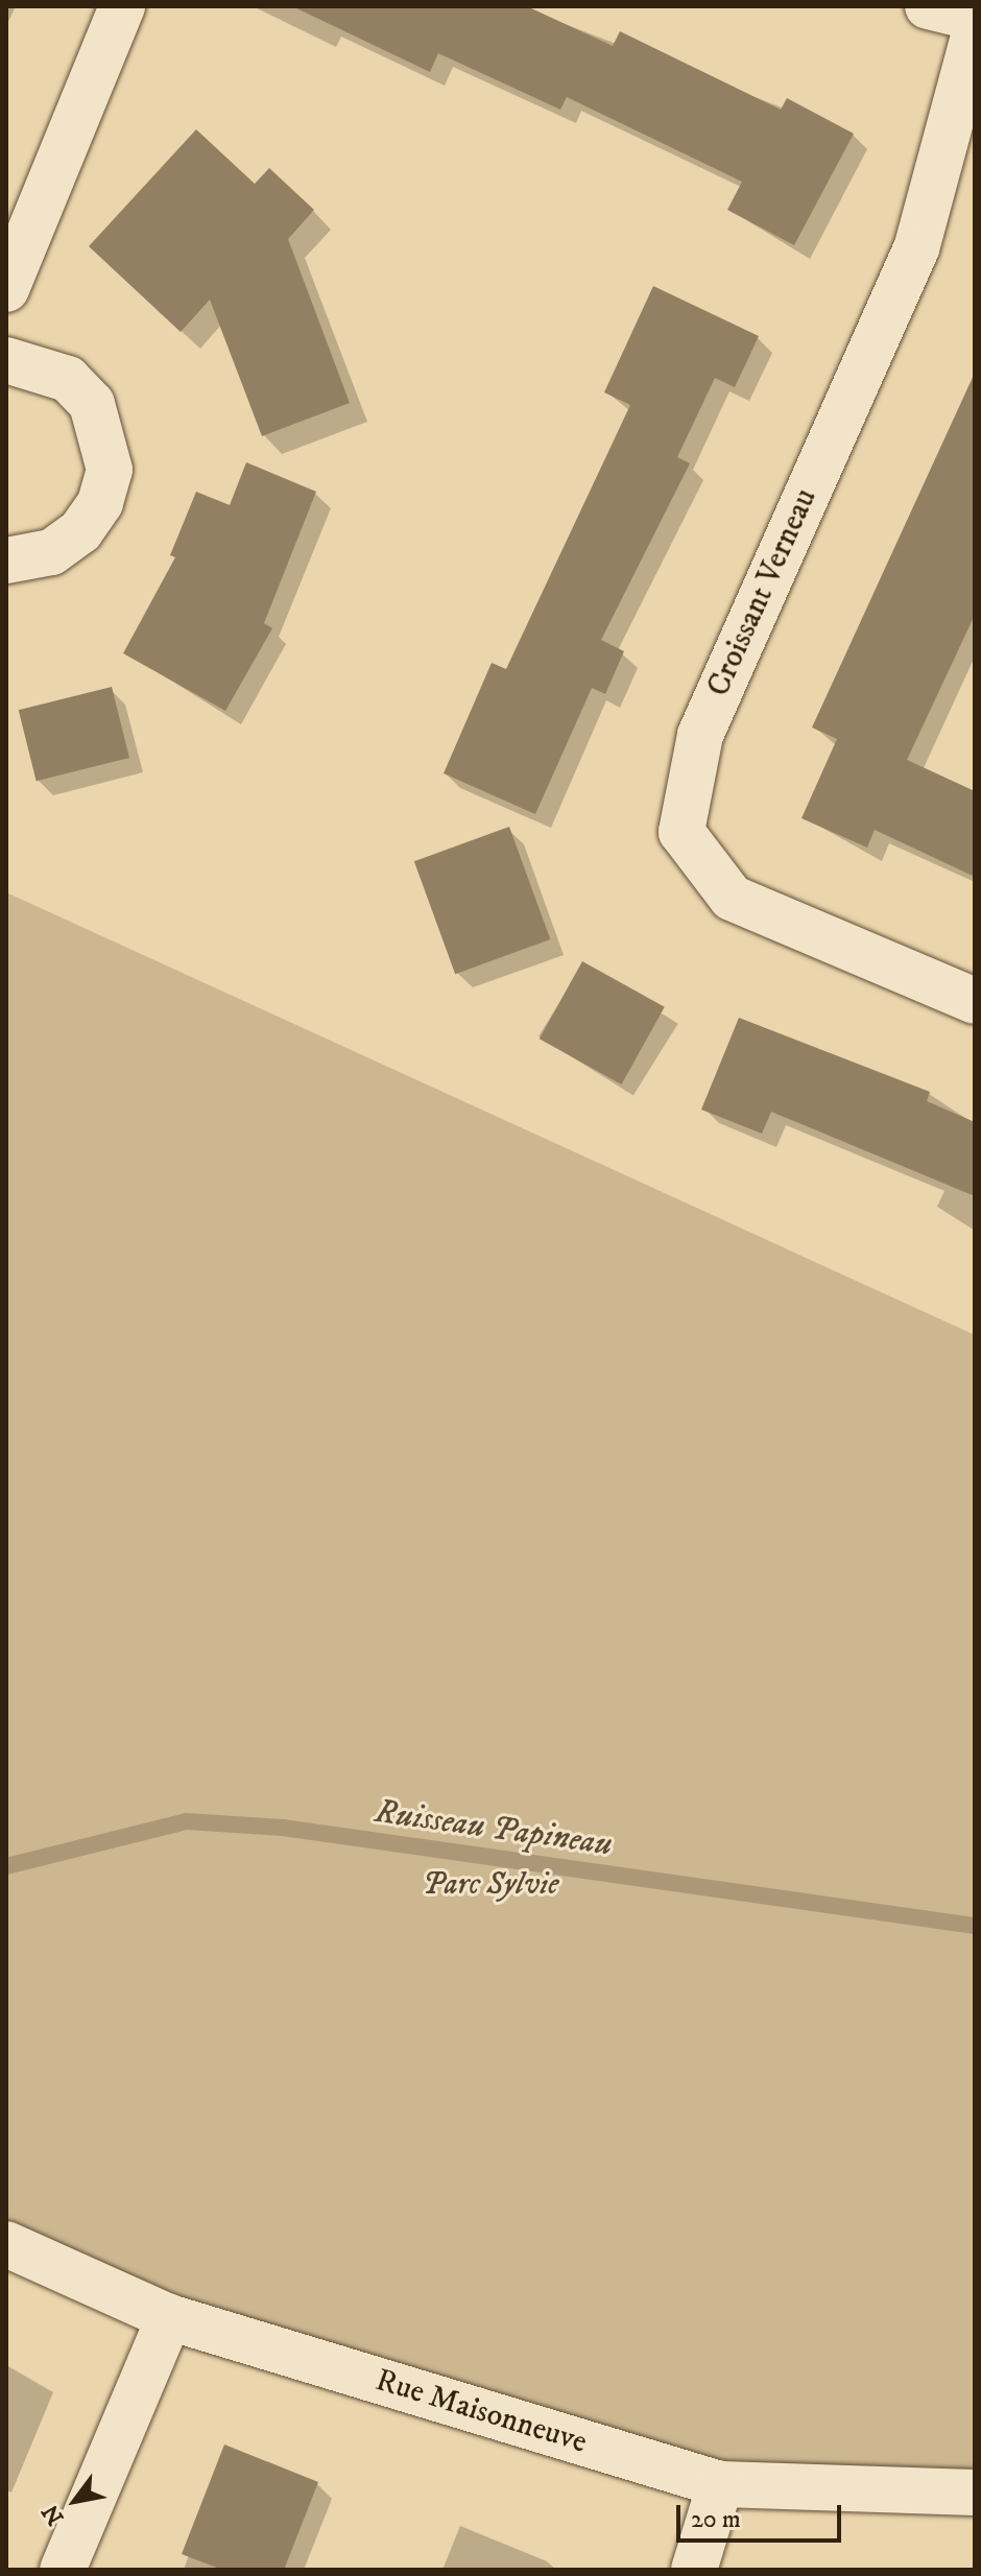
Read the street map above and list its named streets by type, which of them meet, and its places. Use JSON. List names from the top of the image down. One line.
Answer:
{"streets":{"street":["Croissant Verneau","Rue Maisonneuve"]},"water":["Ruisseau Papineau"],"parks":["Parc Sylvie"],"scale_bar":"20 m","north":"bottom left"}
